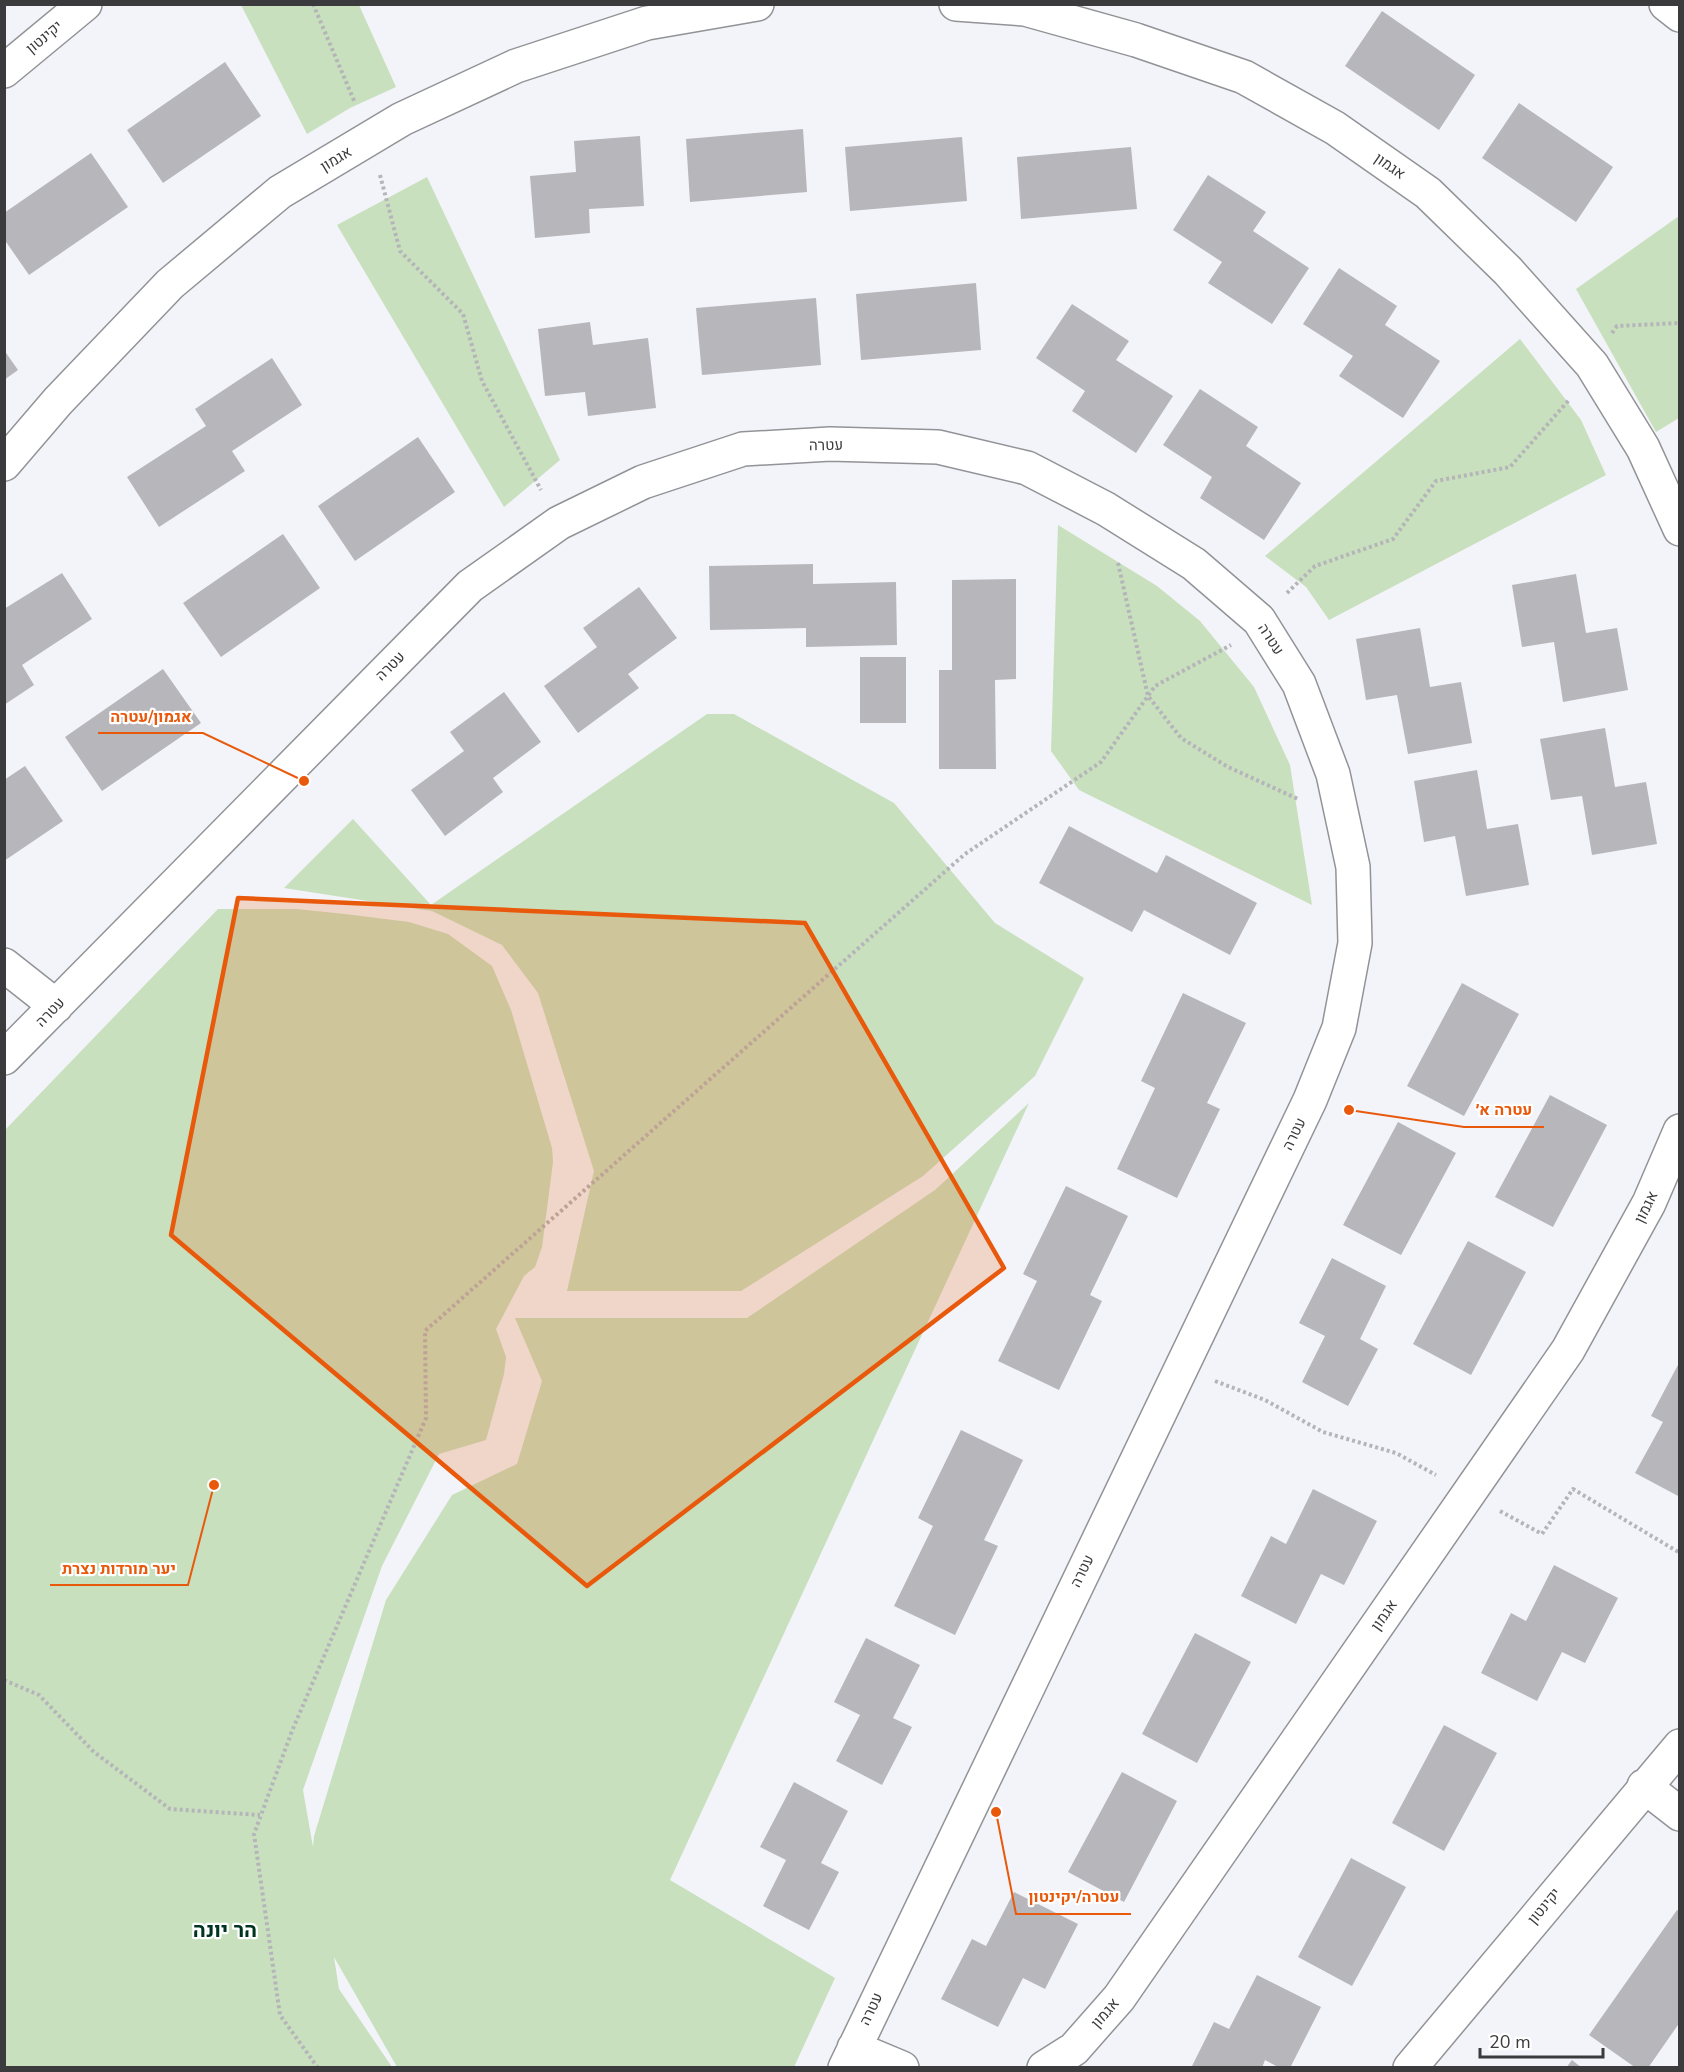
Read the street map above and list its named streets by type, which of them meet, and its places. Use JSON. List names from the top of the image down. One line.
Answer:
{"streets":{"street":["יקינטון","אגמון","עטרה"]},"districts":["הר יונה"],"places":["אגמון/עטרה","עטרה א׳","יער מורדות נצרת","עטרה/יקינטון"],"scale_bar":"20 m"}
